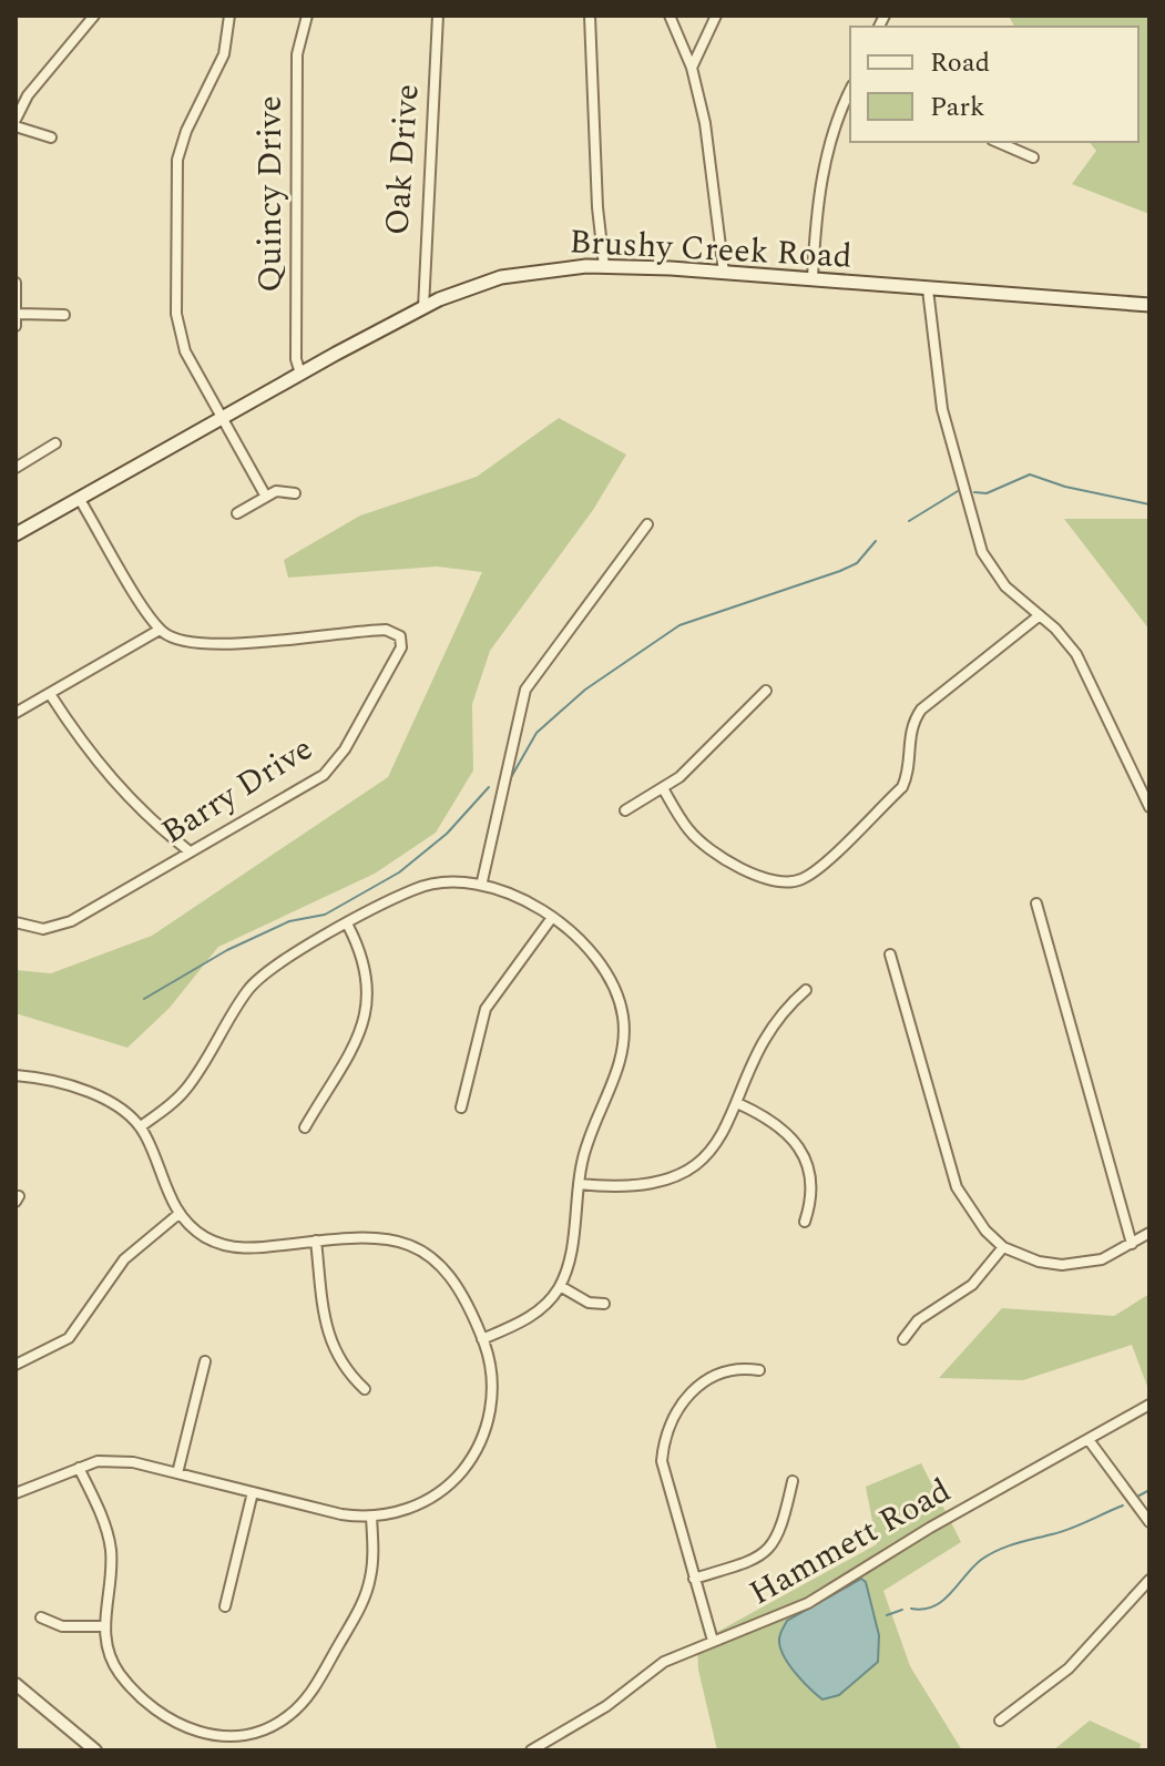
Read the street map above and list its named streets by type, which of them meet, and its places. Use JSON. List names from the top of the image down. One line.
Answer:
{"streets":{"main road":["Brushy Creek Road"],"street":["Oak Drive","Quincy Drive","Barry Drive","Hammett Road"]},"crossings":[["Oak Drive","Brushy Creek Road"],["Quincy Drive","Brushy Creek Road"]],"legend":["Road","Park"]}
